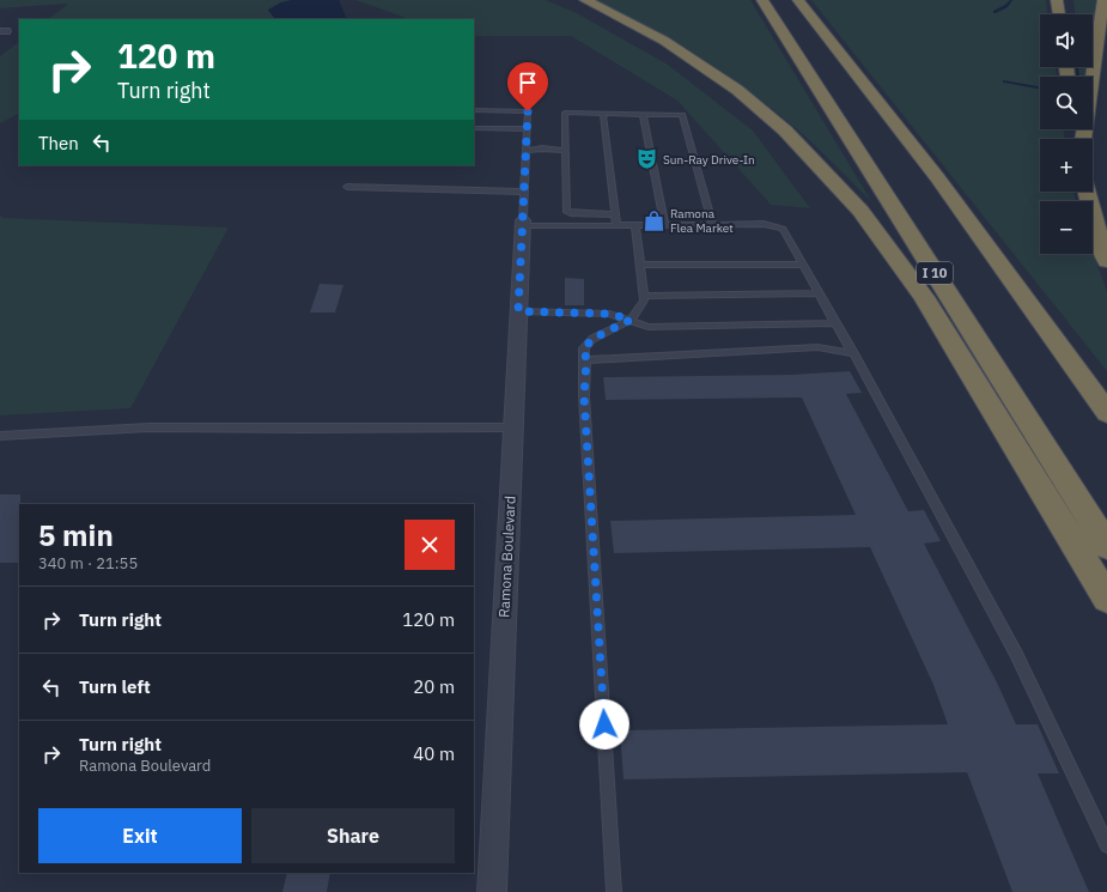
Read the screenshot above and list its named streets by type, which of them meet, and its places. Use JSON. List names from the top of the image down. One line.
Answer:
{"streets":{"highway":["I 10"],"street":["Ramona Boulevard"]},"places":{"theatre":["Sun-Ray Drive-In"],"shop":["Ramona Flea Market"]},"page":{"map_buttons":["+","−"],"turn":["120 m","Turn right"],"then":"Then","heading":["5 min","340 m · 21:55"],"list":[{"name":"Turn right","value":"120 m"},{"name":"Turn left","value":"20 m"},{"name":"Turn right","note":"Ramona Boulevard","value":"40 m"}],"buttons":["Exit","Share"]}}
